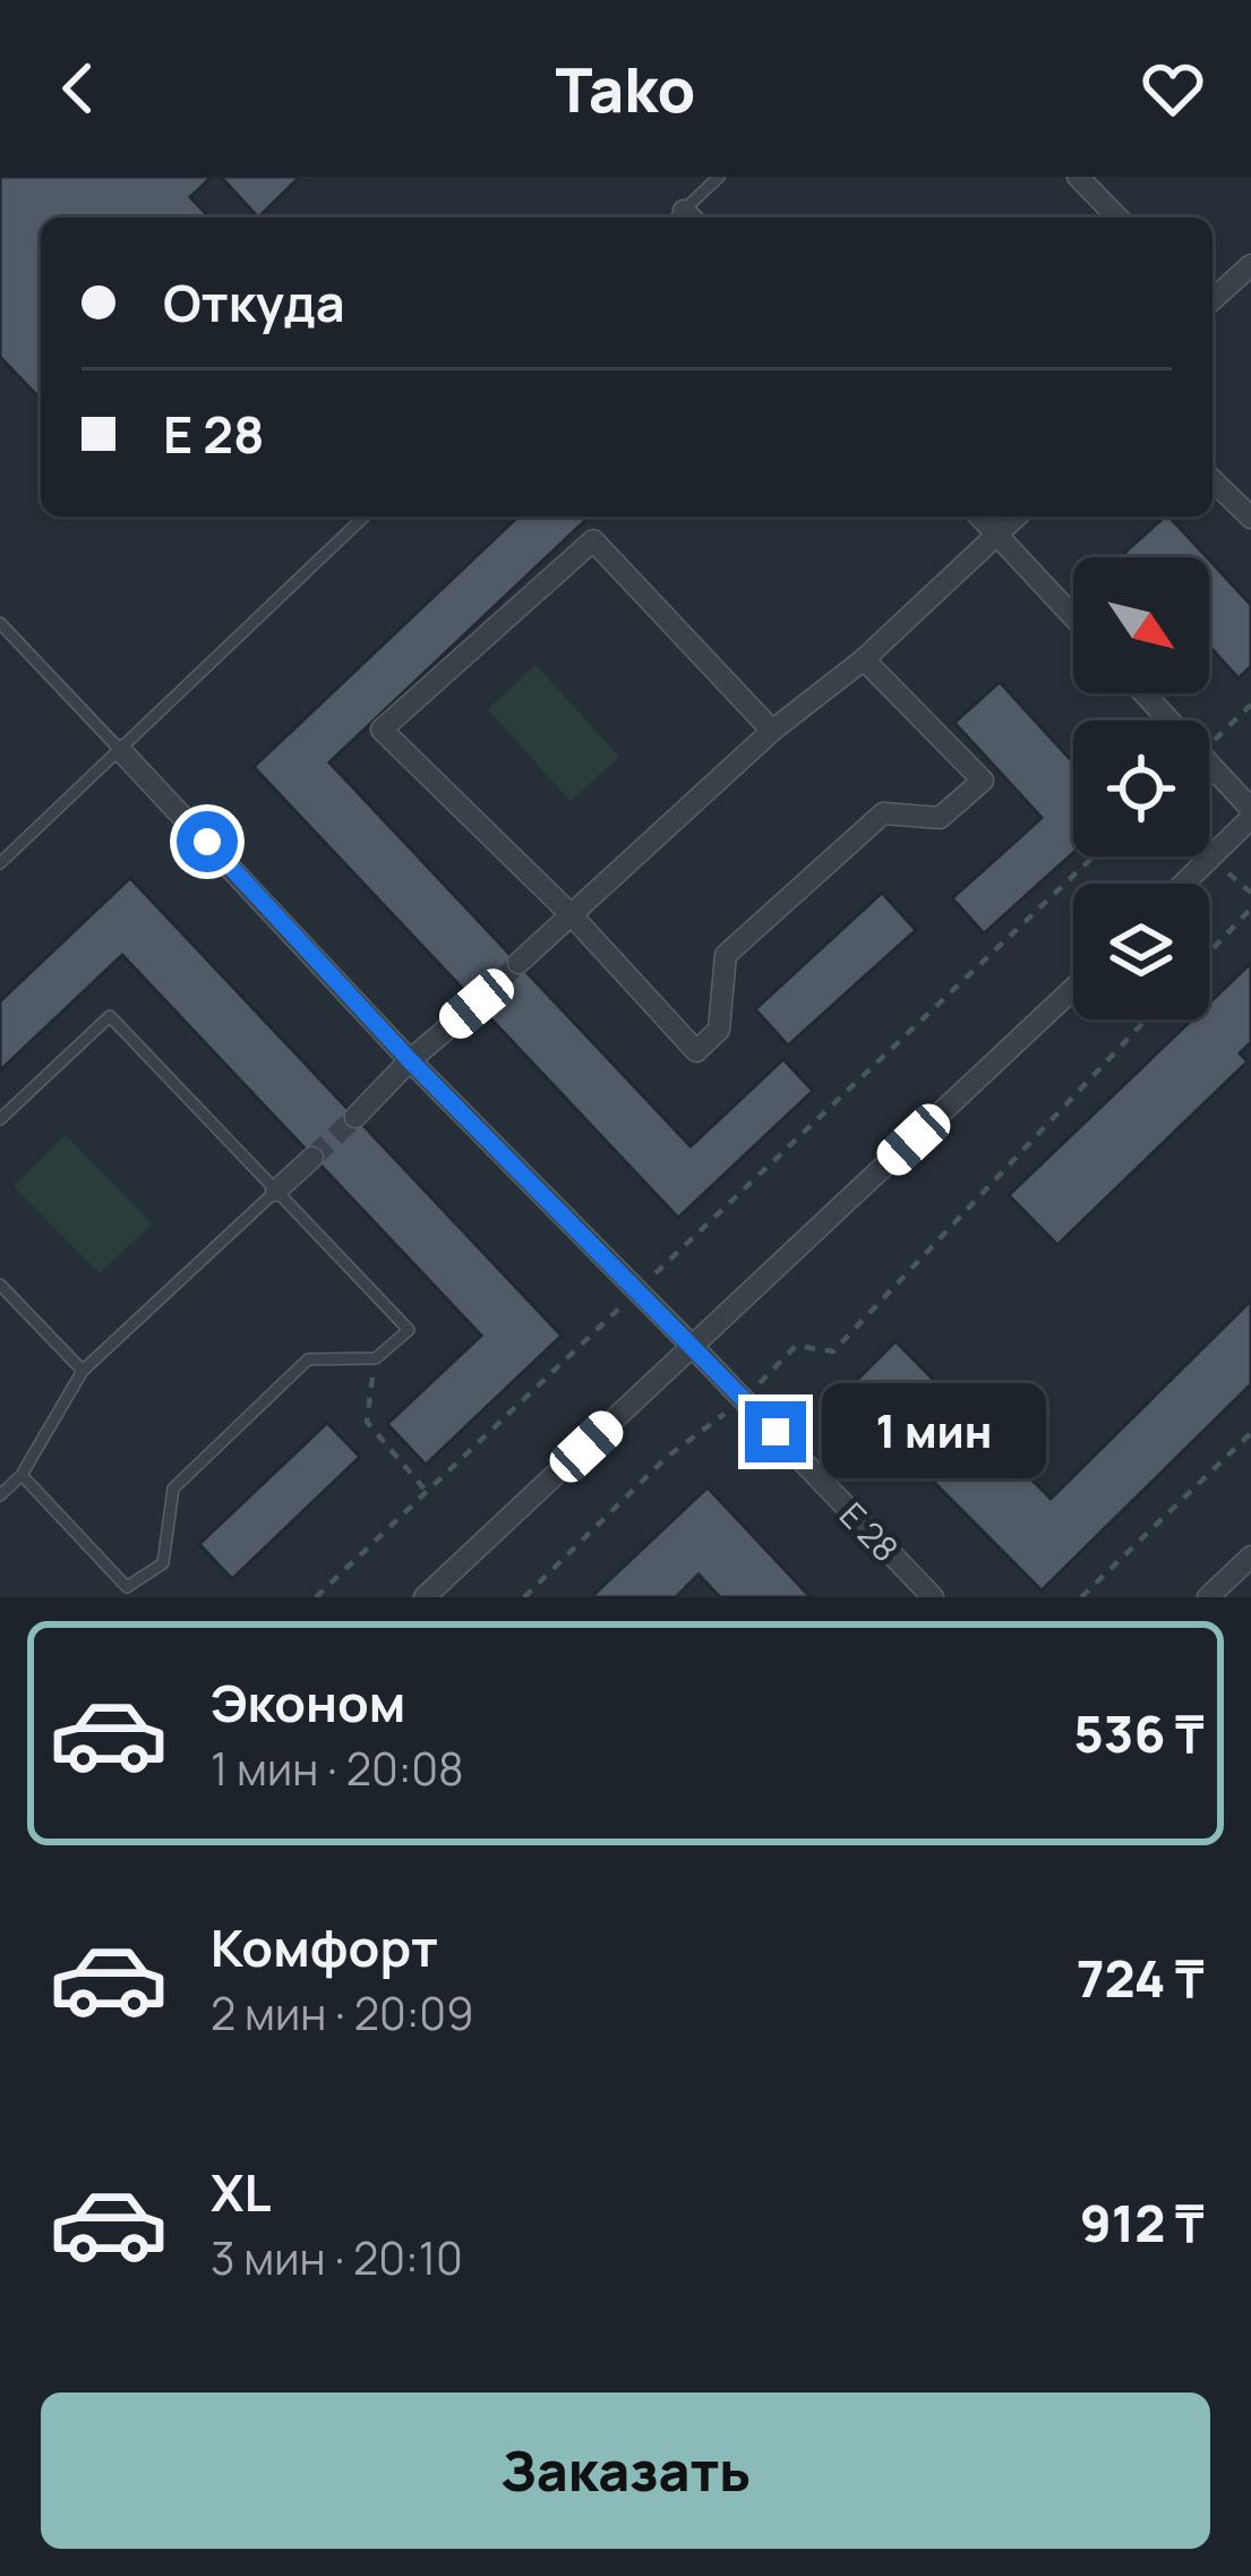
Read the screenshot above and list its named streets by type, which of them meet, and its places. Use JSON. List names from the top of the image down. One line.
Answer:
{"streets":{"street":["E 28"]},"north":"bottom right","page":{"header":"Tako","banner":["Откуда","E 28"],"bubble":"1 мин","list":[{"name":"Эконом","note":"1 мин · 20:08","value":"536 ₸"},{"name":"Комфорт","note":"2 мин · 20:09","value":"724 ₸"},{"name":"XL","note":"3 мин · 20:10","value":"912 ₸"}],"buttons":"Заказать"}}
